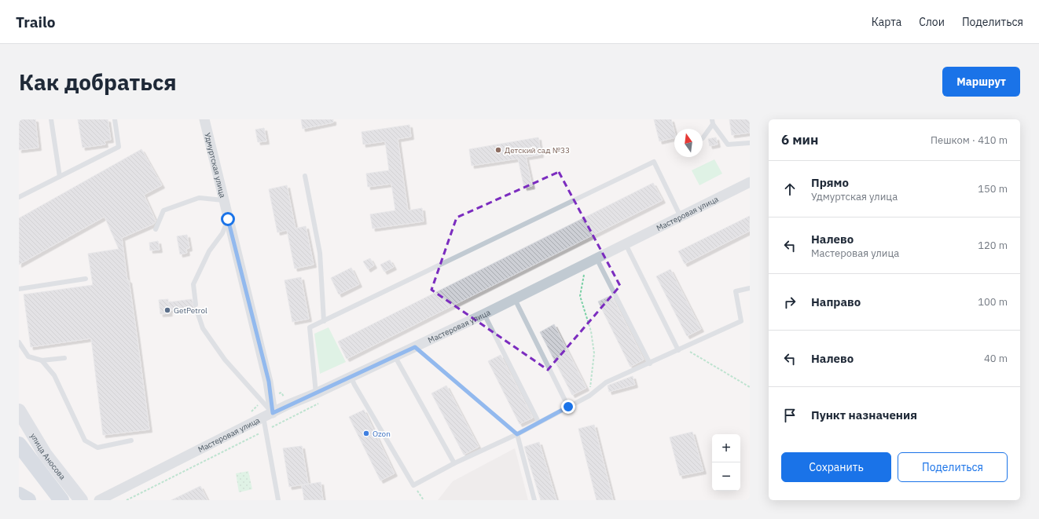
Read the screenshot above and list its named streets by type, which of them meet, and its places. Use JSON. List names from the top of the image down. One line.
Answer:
{"streets":{"street":["Удмуртская улица","Мастеровая улица","улица Аносова"]},"crossings":[["Удмуртская улица","Мастеровая улица"]],"places":["Детский сад №33","GetPetrol","Ozon"],"north":"top","page":{"header":"Trailo","nav":["Карта","Слои","Поделиться"],"buttons":["Маршрут",["Сохранить","Поделиться"]],"title":"Как добраться","heading":["6 мин","Пешком · 410 m"],"list":[["Прямо","Удмуртская улица","150 m"],["Налево","Мастеровая улица","120 m"],["Направо","100 m"],["Налево","40 m"],"Пункт назначения"],"map_buttons":["+","−"]}}
